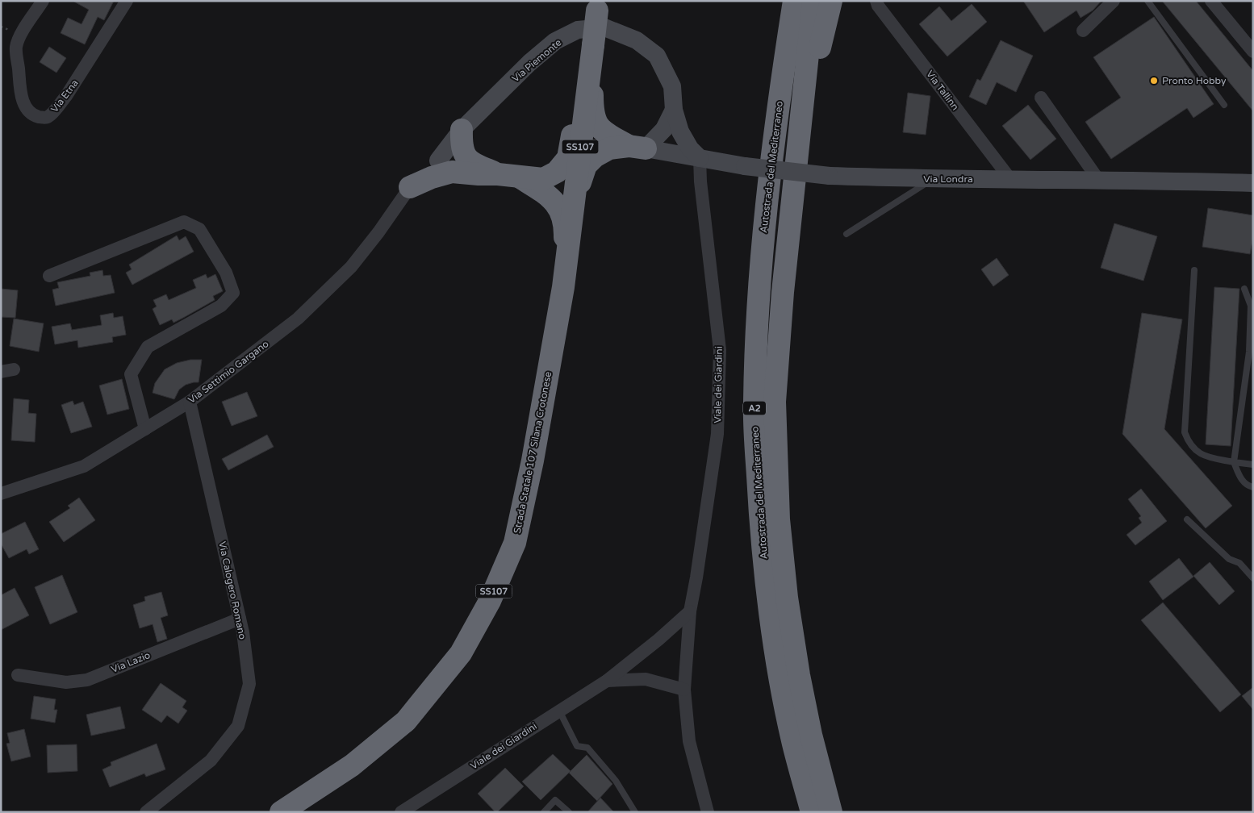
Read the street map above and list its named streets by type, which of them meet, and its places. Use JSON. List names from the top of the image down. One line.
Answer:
{"streets":{"highway":["SS107","Autostrada del Mediterraneo","A2","Strada Statale 107 Silana Crotonese"],"street":["Via Piemonte","Via Tallinn","Via Etna","Via Londra","Via Settimio Gargano","Viale dei Giardini","Via Calogero Romano","Via Lazio"]},"crossings":[["Via Tallinn","Via Londra"],["Via Londra","Viale dei Giardini"],["Via Settimio Gargano","Via Calogero Romano"],["Via Calogero Romano","Via Lazio"]],"places":["Pronto Hobby"]}
